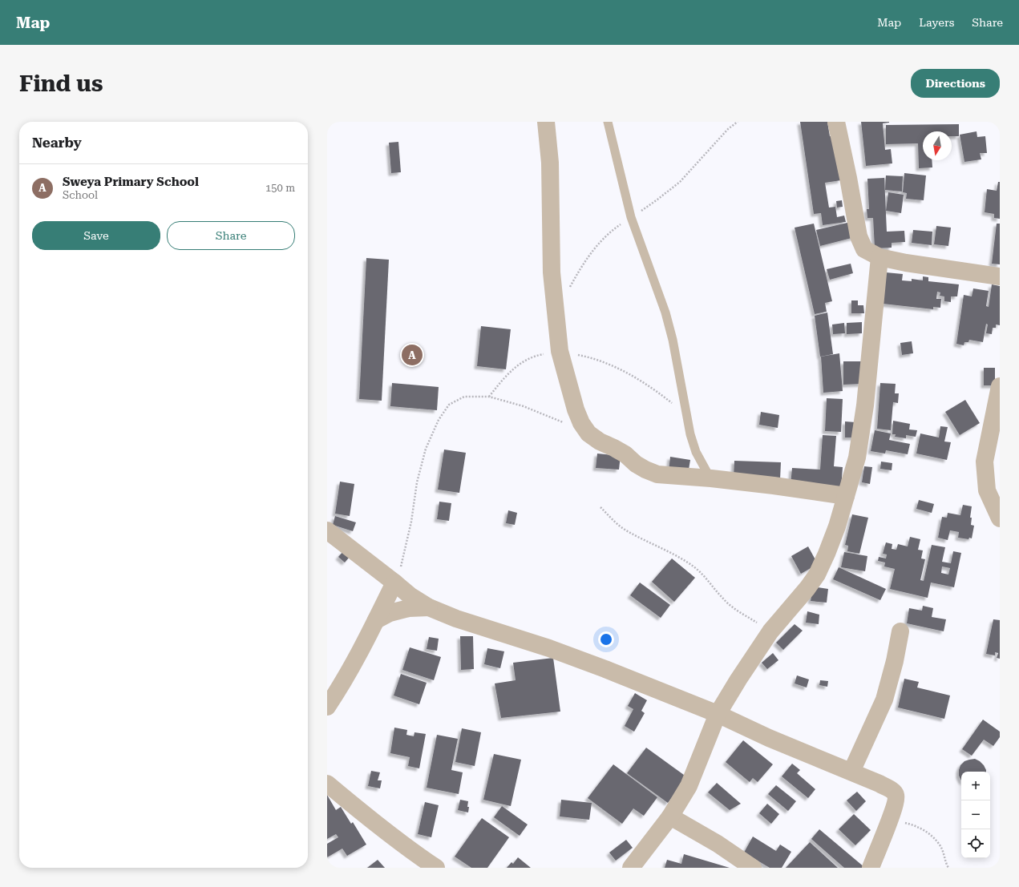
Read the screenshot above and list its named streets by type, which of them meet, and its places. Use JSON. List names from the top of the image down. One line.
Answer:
{"north":"bottom","page":{"header":"Map","nav":["Map","Layers","Share"],"buttons":["Directions",["Save","Share"]],"title":"Find us","heading":"Nearby","list":[{"mark":"A","name":"Sweya Primary School","note":"School","value":"150 m"}],"pins":"A","map_buttons":["+","−"]}}
